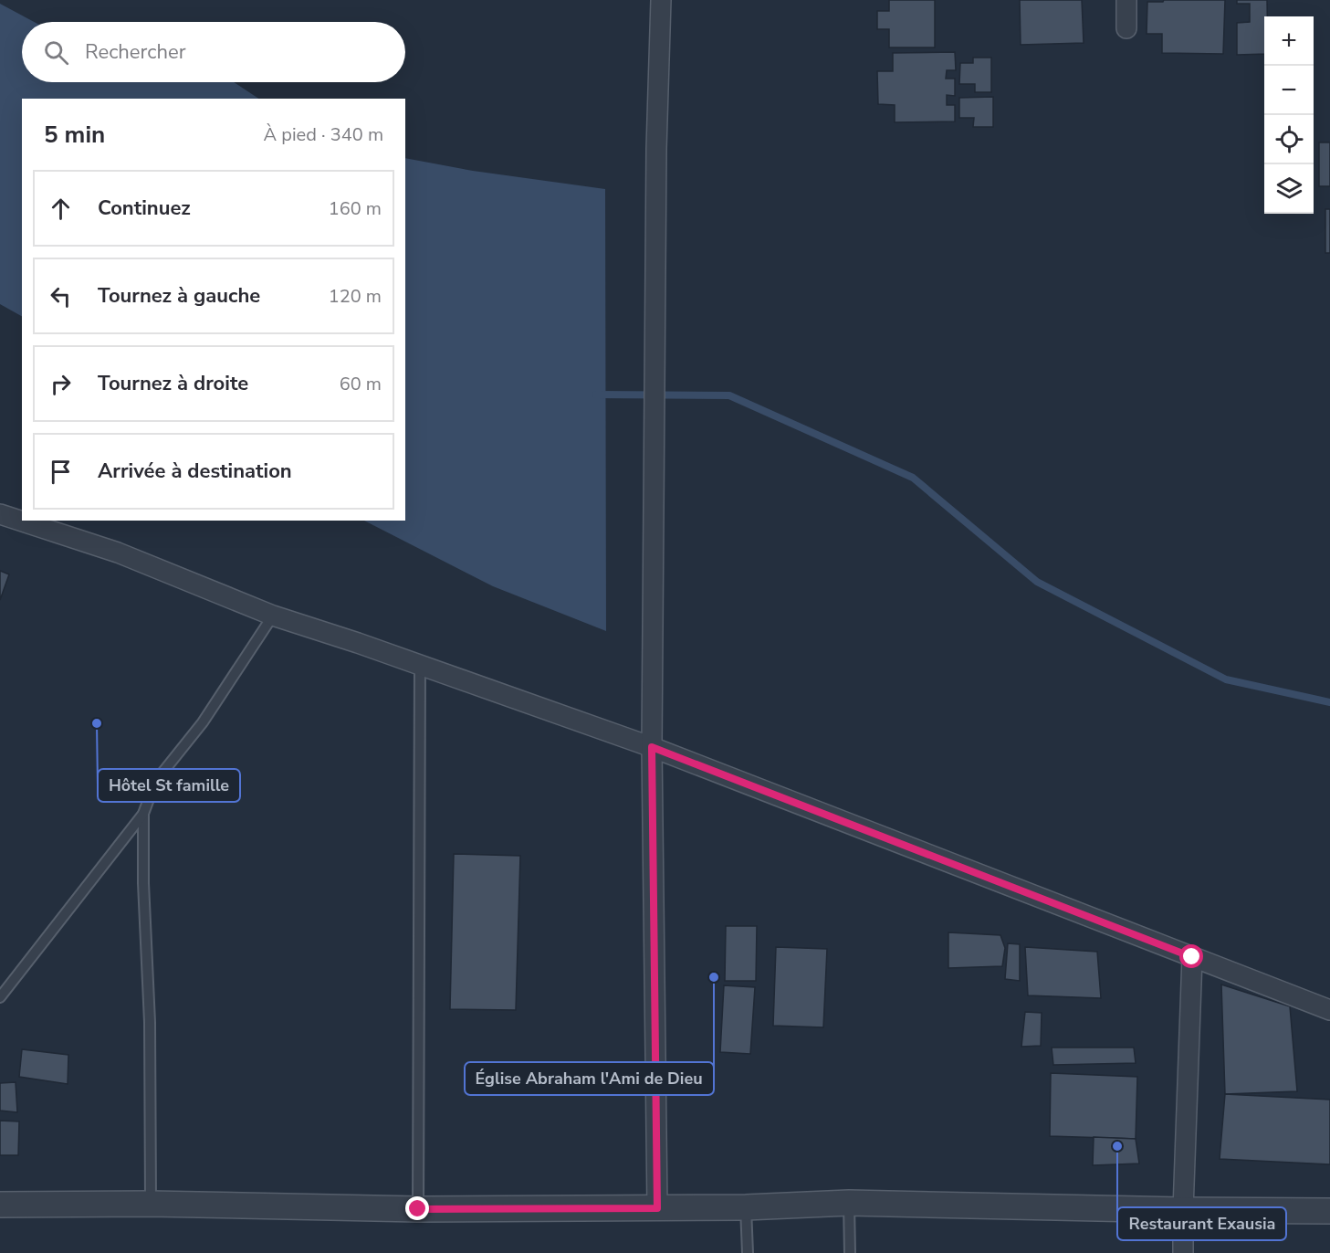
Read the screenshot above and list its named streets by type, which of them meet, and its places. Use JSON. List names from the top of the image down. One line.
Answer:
{"places":["Hôtel St famille","Église Abraham l'Ami de Dieu","Restaurant Exausia"],"page":{"map_buttons":["+","−"],"search":"Rechercher","heading":["5 min","À pied · 340 m"],"list":[["Continuez","160 m"],["Tournez à gauche","120 m"],["Tournez à droite","60 m"],"Arrivée à destination"]}}
